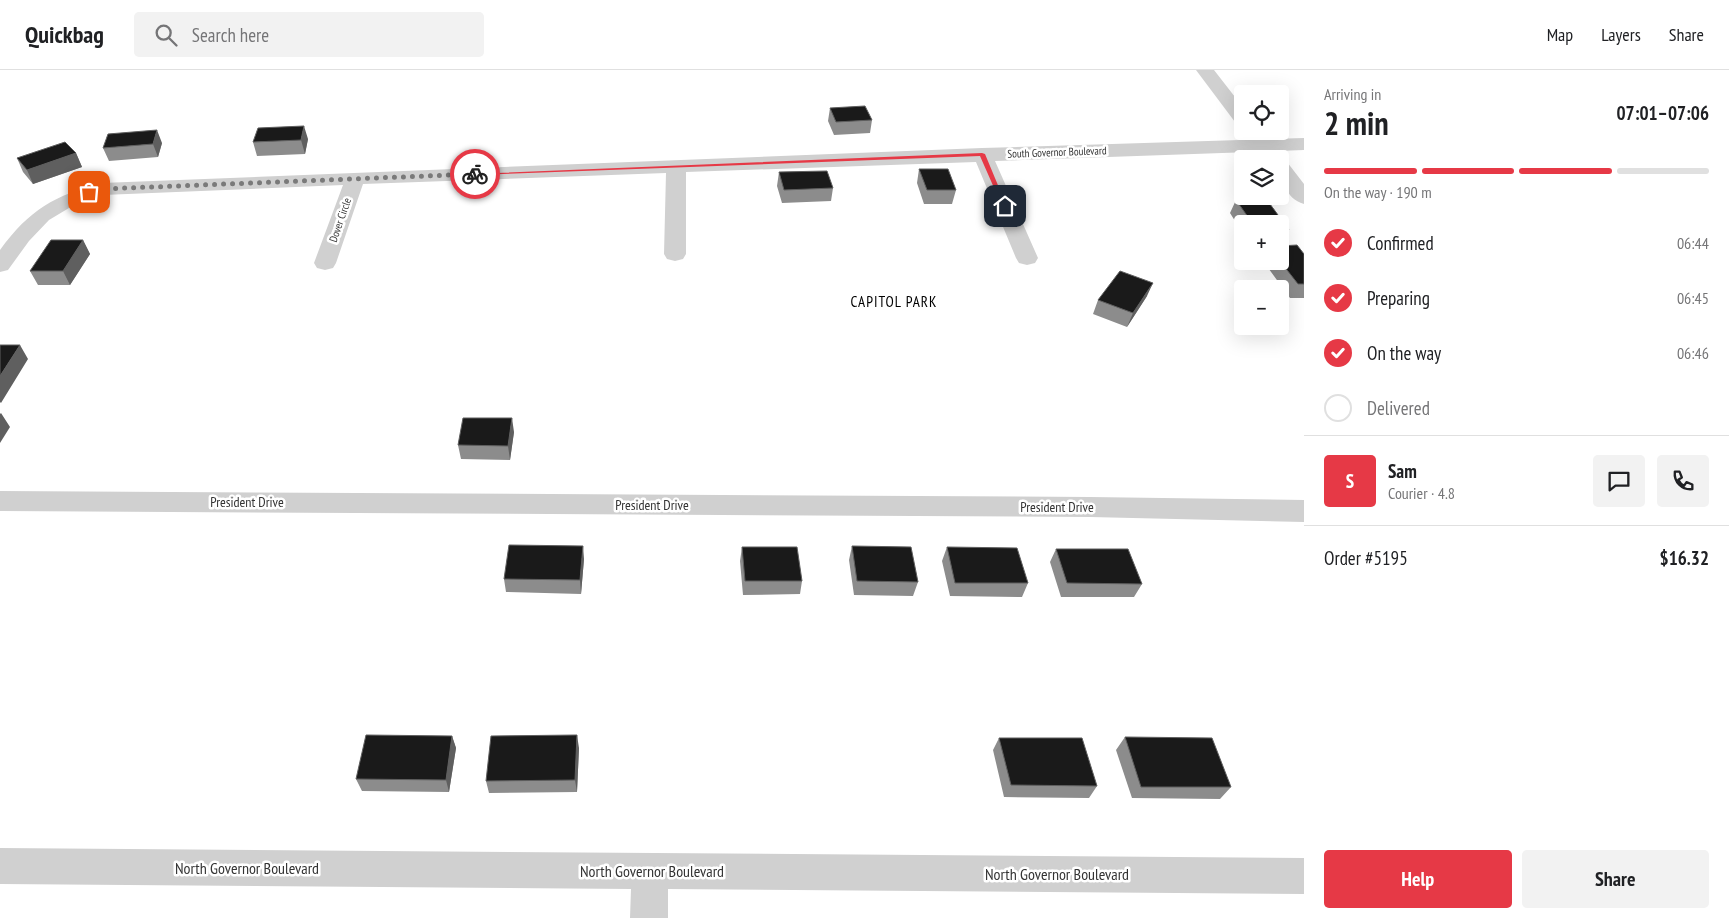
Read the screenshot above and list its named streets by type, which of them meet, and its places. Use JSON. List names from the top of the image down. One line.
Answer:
{"streets":{"street":["South Governor Boulevard","Dover Circle","President Drive","North Governor Boulevard"]},"crossings":[["South Governor Boulevard","Dover Circle"]],"districts":["CAPITOL PARK"],"page":{"header":"Quickbag","search":"Search here","nav":["Map","Layers","Share"],"heading":["2 min","Arriving in","07:01–07:06"],"panel":["Sam","Courier · 4.8","Order #5195","$16.32"],"map_buttons":["+","−"],"bar":"On the way · 190 m","list":[["Confirmed","06:44"],["Preparing","06:45"],["On the way","06:46"],"Delivered"],"round":"S","buttons":["Help","Share"]}}
